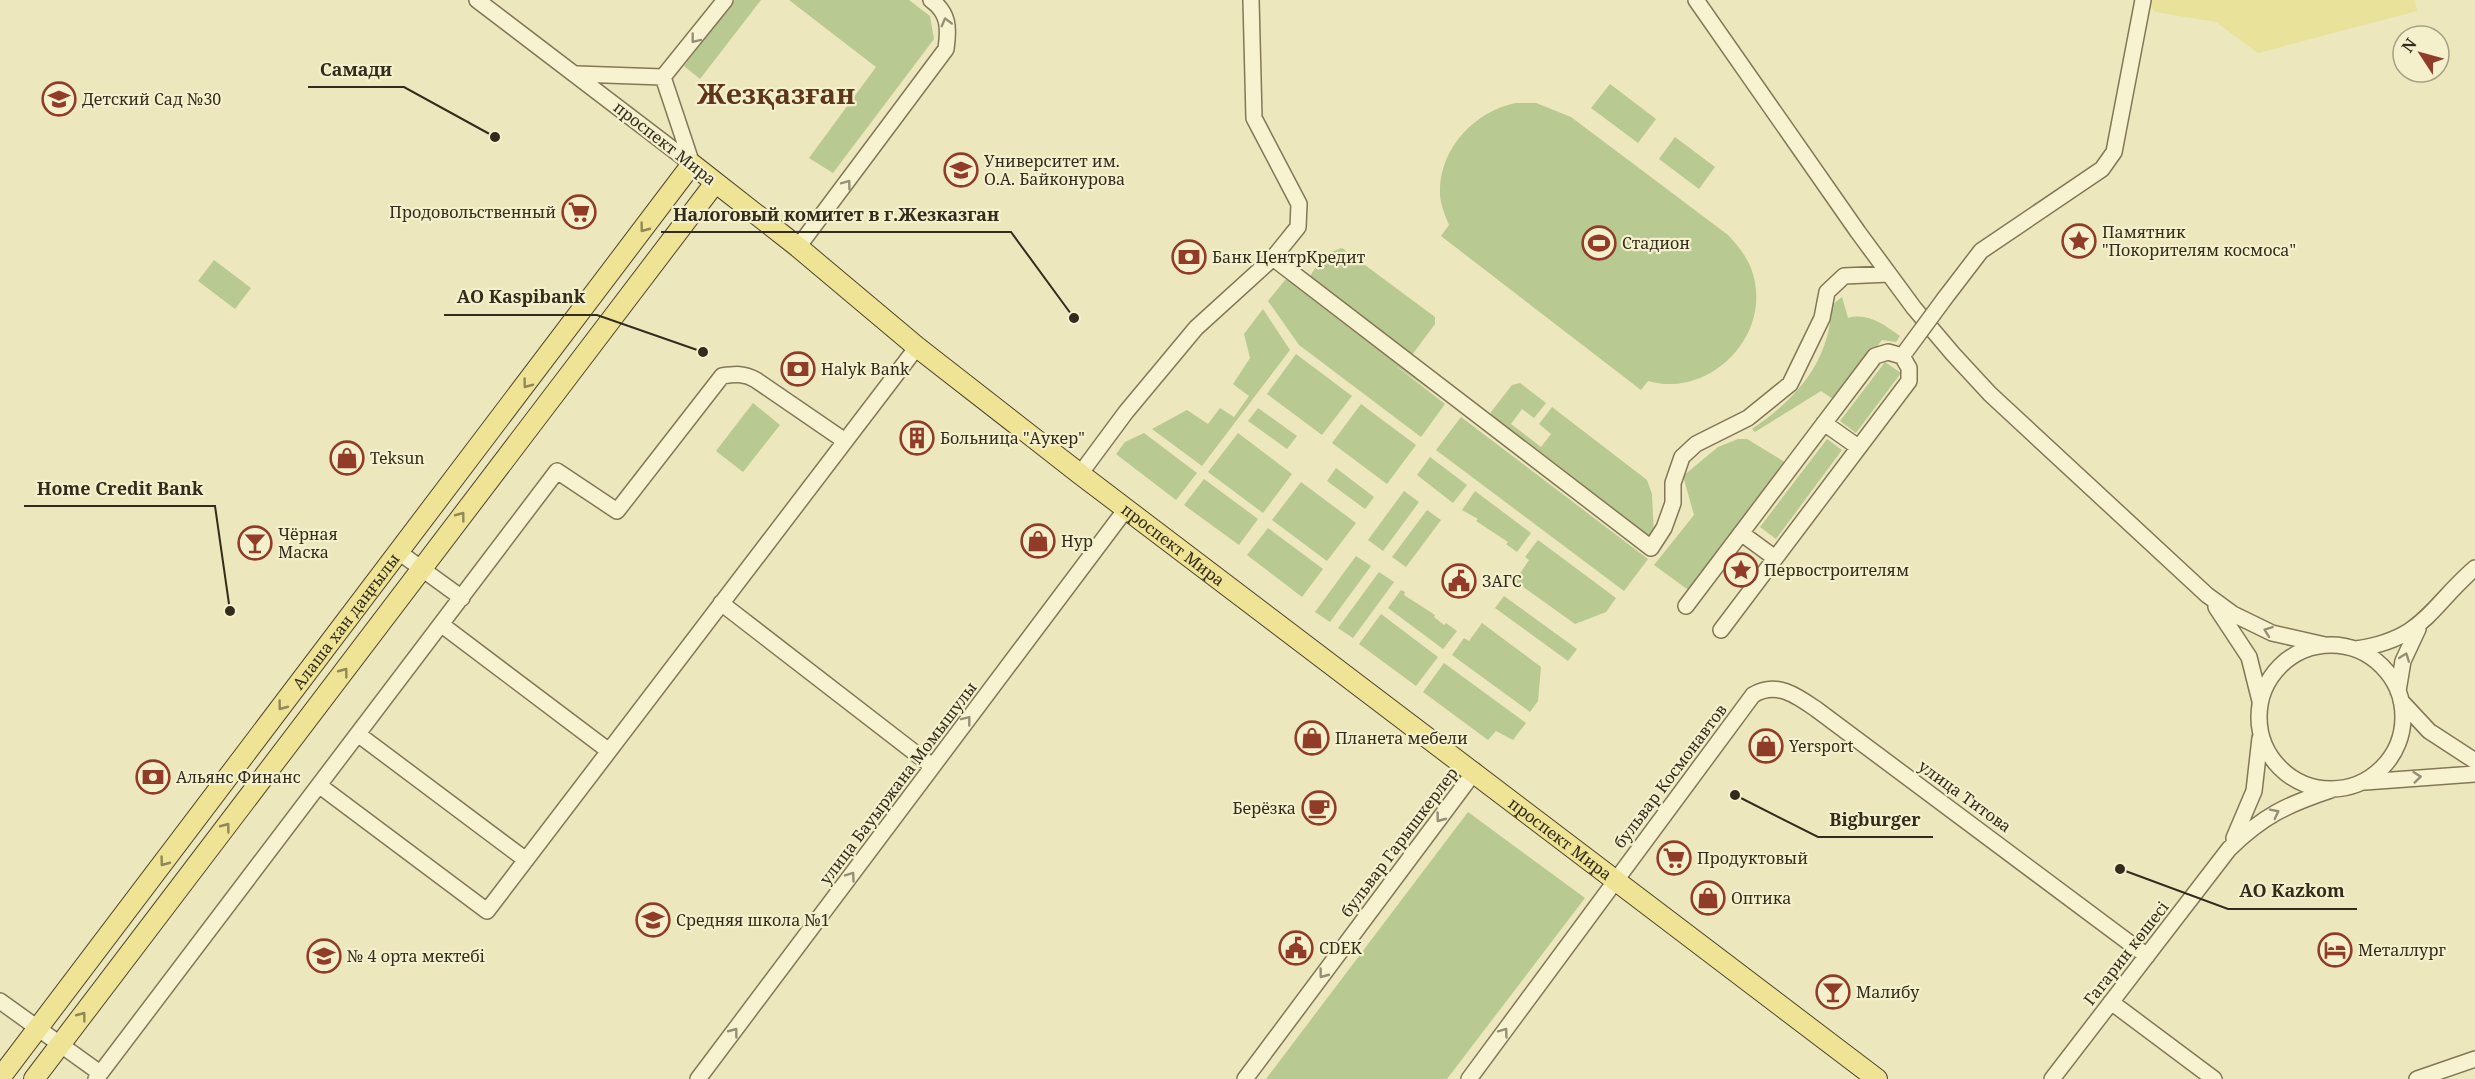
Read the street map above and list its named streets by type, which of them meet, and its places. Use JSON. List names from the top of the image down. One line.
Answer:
{"streets":{"main road":["проспект Мира","Алаша хан даңғылы"],"street":["бульвар Космонавтов","улица Бауыржана Момышулы","улица Титова","бульвар Гарышкерлер","Гагарин көшесі"]},"crossings":[["проспект Мира","Алаша хан даңғылы"],["проспект Мира","бульвар Космонавтов"],["проспект Мира","улица Бауыржана Момышулы"],["проспект Мира","бульвар Гарышкерлер"],["бульвар Космонавтов","улица Титова"],["улица Титова","Гагарин көшесі"]],"one_way":["улица Бауыржана Момышулы","бульвар Гарышкерлер"],"districts":["Жезқазған"],"places":{"school or university":["Детский Сад №30","Университет им. О.А. Байконурова","Средняя школа №1","№ 4 орта мектебі"],"other":["Самади","Налоговый комитет в г.Жезказган","AO Kaspibank","Home Credit Bank","Bigburger","AO Kazkom"],"supermarket":["Продовольственный","Продуктовый"],"place":["Памятник \"Покорителям космоса\"","Первостроителям"],"sports":["Стадион"],"bank":["Банк ЦентрКредит","Halyk Bank","Альянс Финанс"],"building":["Больница \"Аукер\""],"shop":["Teksun","Нур","Планета мебели","Yersport","Оптика"],"bar":["Чёрная Маска","Малибу"],"public building":["ЗАГС","CDEK"],"cafe":["Берёзка"],"hotel":["Металлург"]},"north":"top left"}
